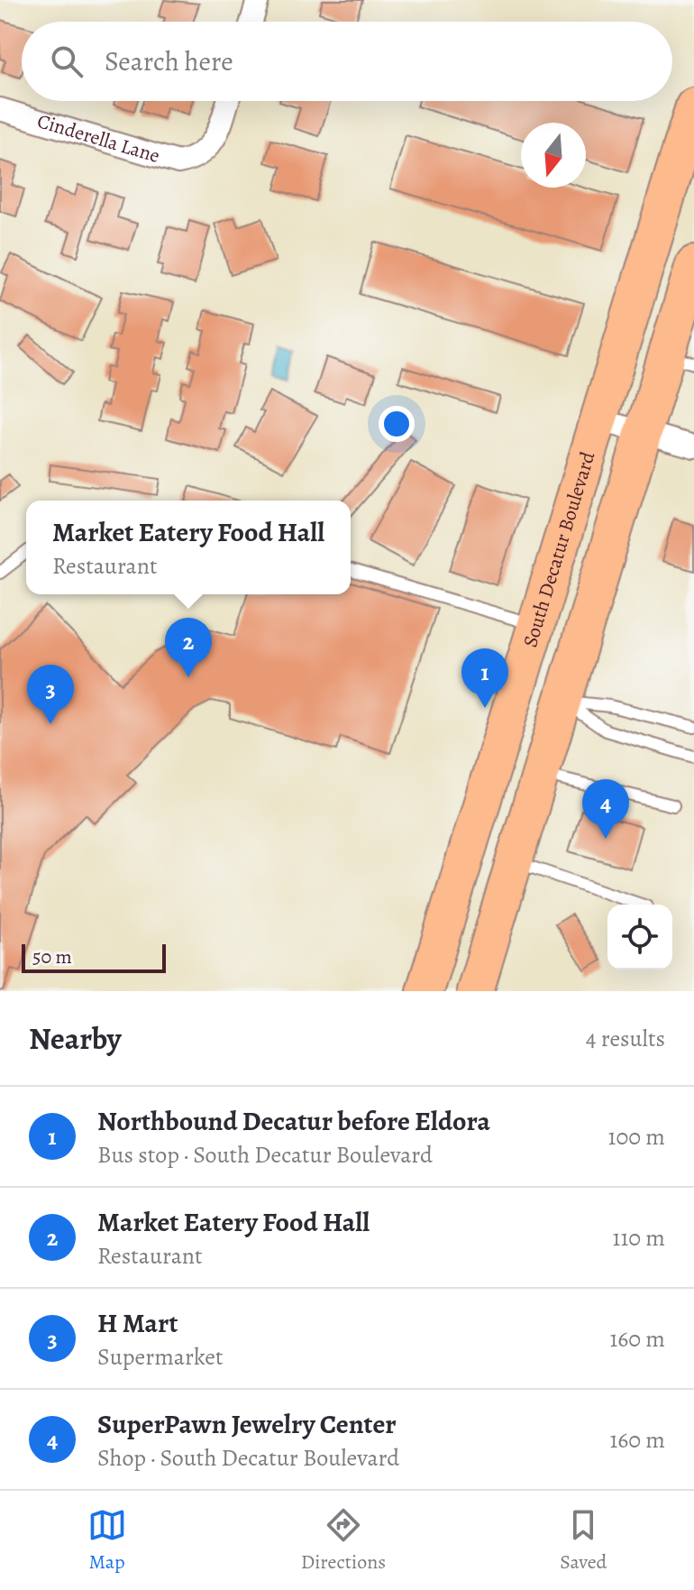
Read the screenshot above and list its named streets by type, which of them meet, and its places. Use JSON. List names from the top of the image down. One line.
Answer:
{"streets":{"main road":["South Decatur Boulevard"],"street":["Cinderella Lane"]},"scale_bar":"50 m","north":"bottom","page":{"search":"Search here","popup":["Market Eatery Food Hall","Restaurant"],"pins":["2","1","3","4"],"scale":"50 m","heading":["Nearby","4 results"],"list":[{"mark":"1","name":"Northbound Decatur before Eldora","note":"Bus stop · South Decatur Boulevard","value":"100 m"},{"mark":"2","name":"Market Eatery Food Hall","note":"Restaurant","value":"110 m"},{"mark":"3","name":"H Mart","note":"Supermarket","value":"160 m"},{"mark":"4","name":"SuperPawn Jewelry Center","note":"Shop · South Decatur Boulevard","value":"160 m"}],"nav":["Map","Directions","Saved"]}}
